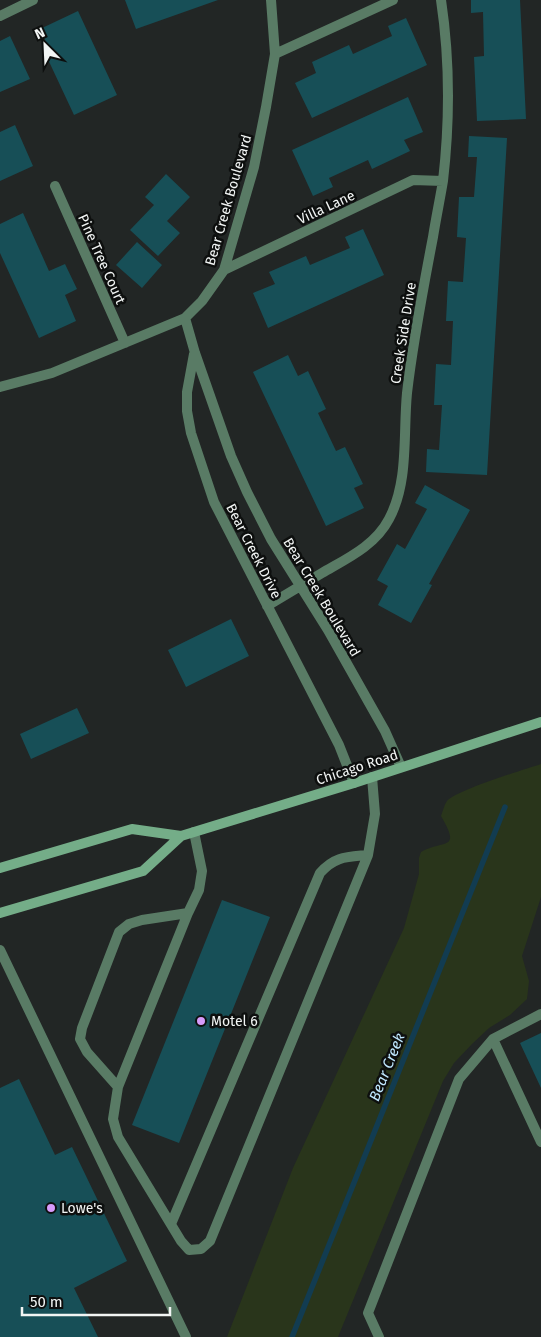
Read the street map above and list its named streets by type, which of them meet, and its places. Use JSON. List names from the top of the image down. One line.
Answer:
{"streets":{"main road":["Chicago Road"],"street":["Bear Creek Boulevard","Villa Lane","Pine Tree Court","Creek Side Drive","Bear Creek Drive"]},"crossings":[["Bear Creek Boulevard","Villa Lane"],["Bear Creek Boulevard","Pine Tree Court"],["Bear Creek Boulevard","Creek Side Drive"],["Bear Creek Boulevard","Bear Creek Drive"],["Bear Creek Boulevard","Chicago Road"],["Villa Lane","Creek Side Drive"],["Creek Side Drive","Bear Creek Drive"],["Bear Creek Drive","Chicago Road"]],"water":["Bear Creek"],"places":["Motel 6","Lowe's"],"scale_bar":"50 m","north":"top left"}
